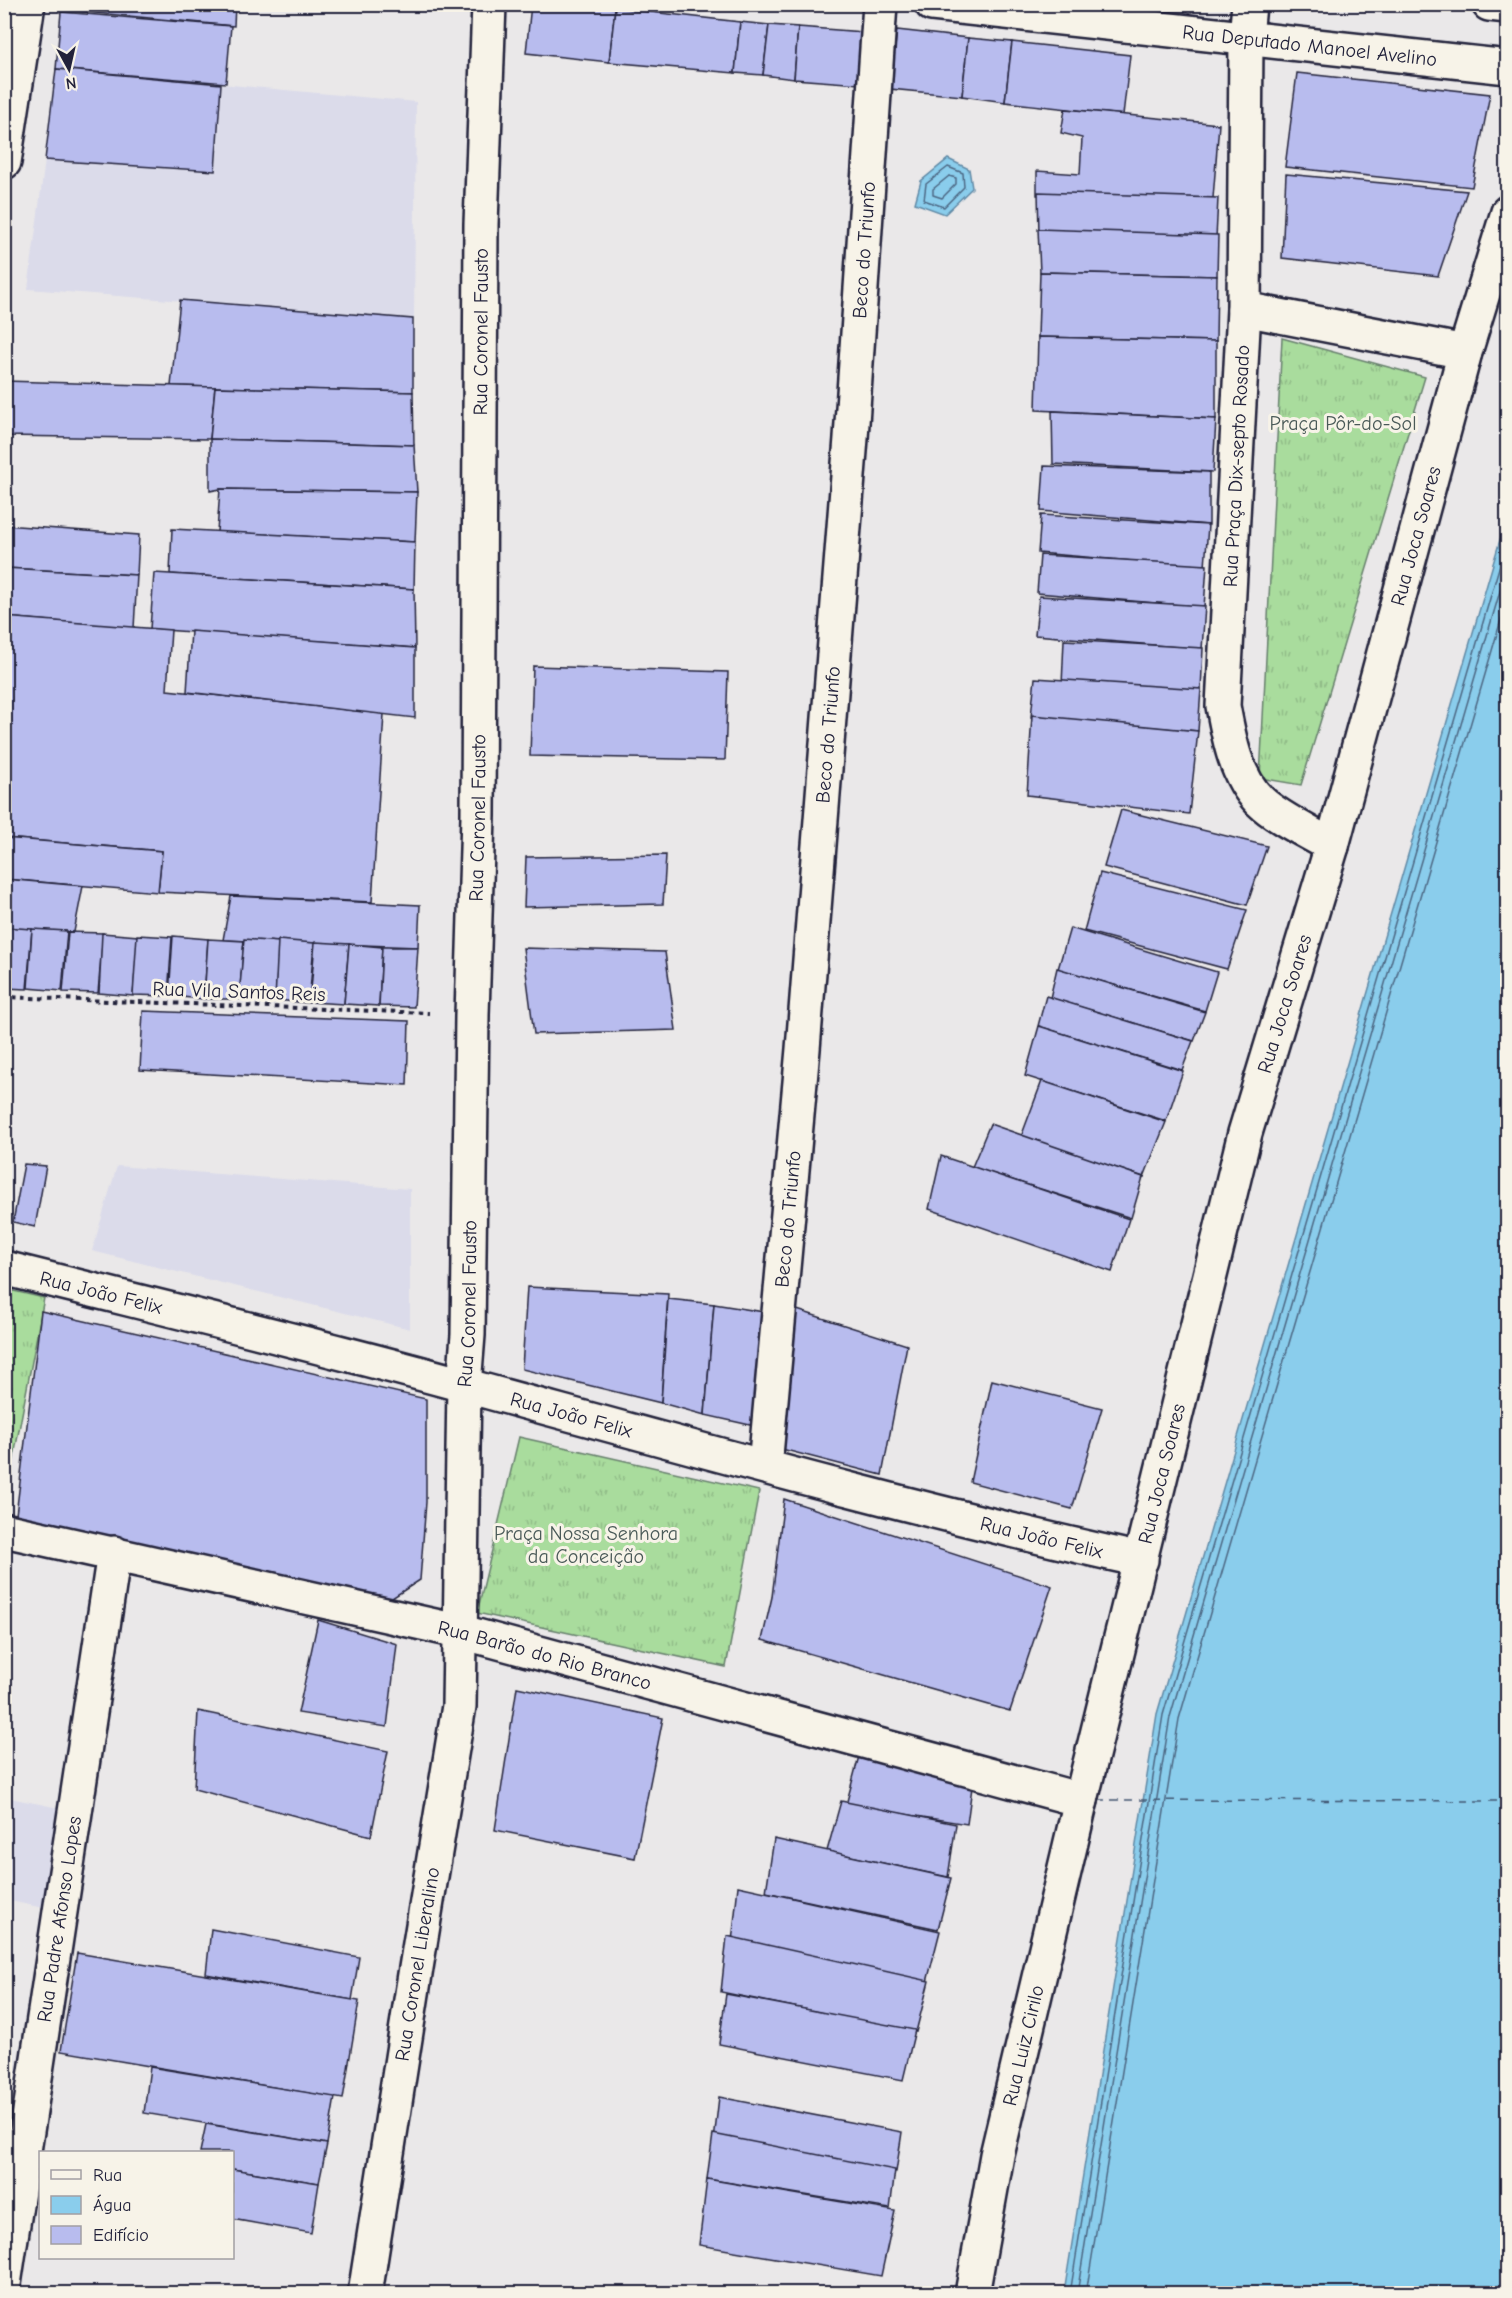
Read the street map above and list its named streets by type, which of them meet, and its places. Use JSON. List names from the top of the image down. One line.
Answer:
{"streets":{"street":["Rua Deputado Manoel Avelino","Beco do Triunfo","Rua Coronel Fausto","Rua Praça Dix-septo Rosado","Rua Joca Soares","Rua João Felix","Rua Barão do Rio Branco","Rua Padre Afonso Lopes","Rua Coronel Liberalino","Rua Luiz Cirilo"],"path":["Rua Vila Santos Reis"]},"crossings":[["Rua Deputado Manoel Avelino","Rua Praça Dix-septo Rosado"],["Beco do Triunfo","Rua João Felix"],["Rua Coronel Fausto","Rua Vila Santos Reis"],["Rua Coronel Fausto","Rua João Felix"],["Rua Coronel Fausto","Rua Barão do Rio Branco"],["Rua Coronel Fausto","Rua Coronel Liberalino"],["Rua Praça Dix-septo Rosado","Rua Joca Soares"],["Rua Joca Soares","Rua João Felix"],["Rua Joca Soares","Rua Barão do Rio Branco"],["Rua Joca Soares","Rua Luiz Cirilo"],["Rua Barão do Rio Branco","Rua Padre Afonso Lopes"],["Rua Barão do Rio Branco","Rua Coronel Liberalino"],["Rua Barão do Rio Branco","Rua Luiz Cirilo"]],"parks":["Praça Pôr-do-Sol","Praça Nossa Senhora da Conceição"],"legend":["Rua","Água","Edifício"],"north":"bottom"}
